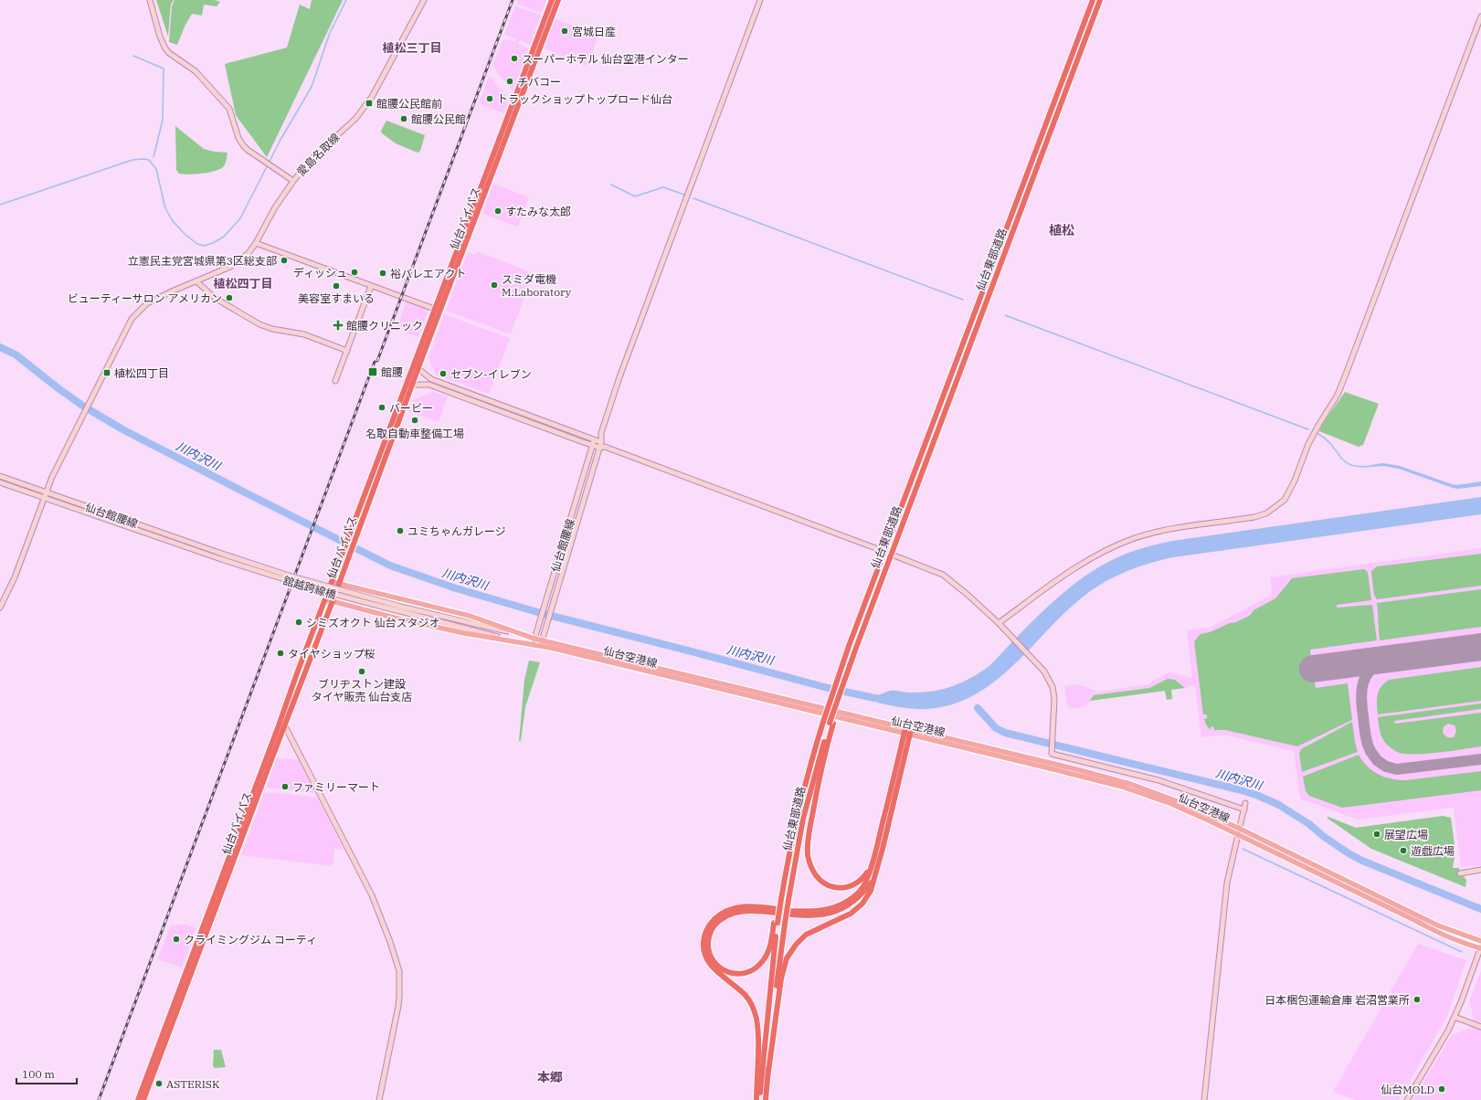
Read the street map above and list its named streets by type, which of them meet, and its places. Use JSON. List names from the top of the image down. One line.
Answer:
{"streets":{"highway":["仙台バイパス","仙台東部道路"],"main road":["仙台空港線"],"street":["愛島名取線","仙台館腰線","舘越跨線橋"]},"crossings":[["仙台バイパス","仙台空港線"],["仙台館腰線","舘越跨線橋"],["仙台館腰線","仙台空港線"]],"districts":["植松三丁目","植松","植松四丁目","本郷"],"water":["川内沢川"],"places":{"other":["宮城日産","スーパーホテル 仙台空港インター","チバコー","トラックショップトップロード仙台","館腰公民館","すたみな太郎","立憲民主党宮城県第3区総支部","ディッシュ","裕バレエアクト","スミダ電機 M.Laboratory","美容室すまいる","ビューティーサロン アメリカン","セブン-イレブン","バービー","名取自動車整備工場","ユミちゃんガレージ","シミズオクト 仙台スタジオ","タイヤショップ桜","ブリヂストン建設 タイヤ販売 仙台支店","ファミリーマート","展望広場","遊戯広場","クライミングジム コーティ","日本梱包運輸倉庫 岩沼営業所","ASTERISK","仙台MOLD"],"transit":["館腰公民館前","館腰","植松四丁目"],"health":["館腰クリニック"]},"scale_bar":"100 m"}
